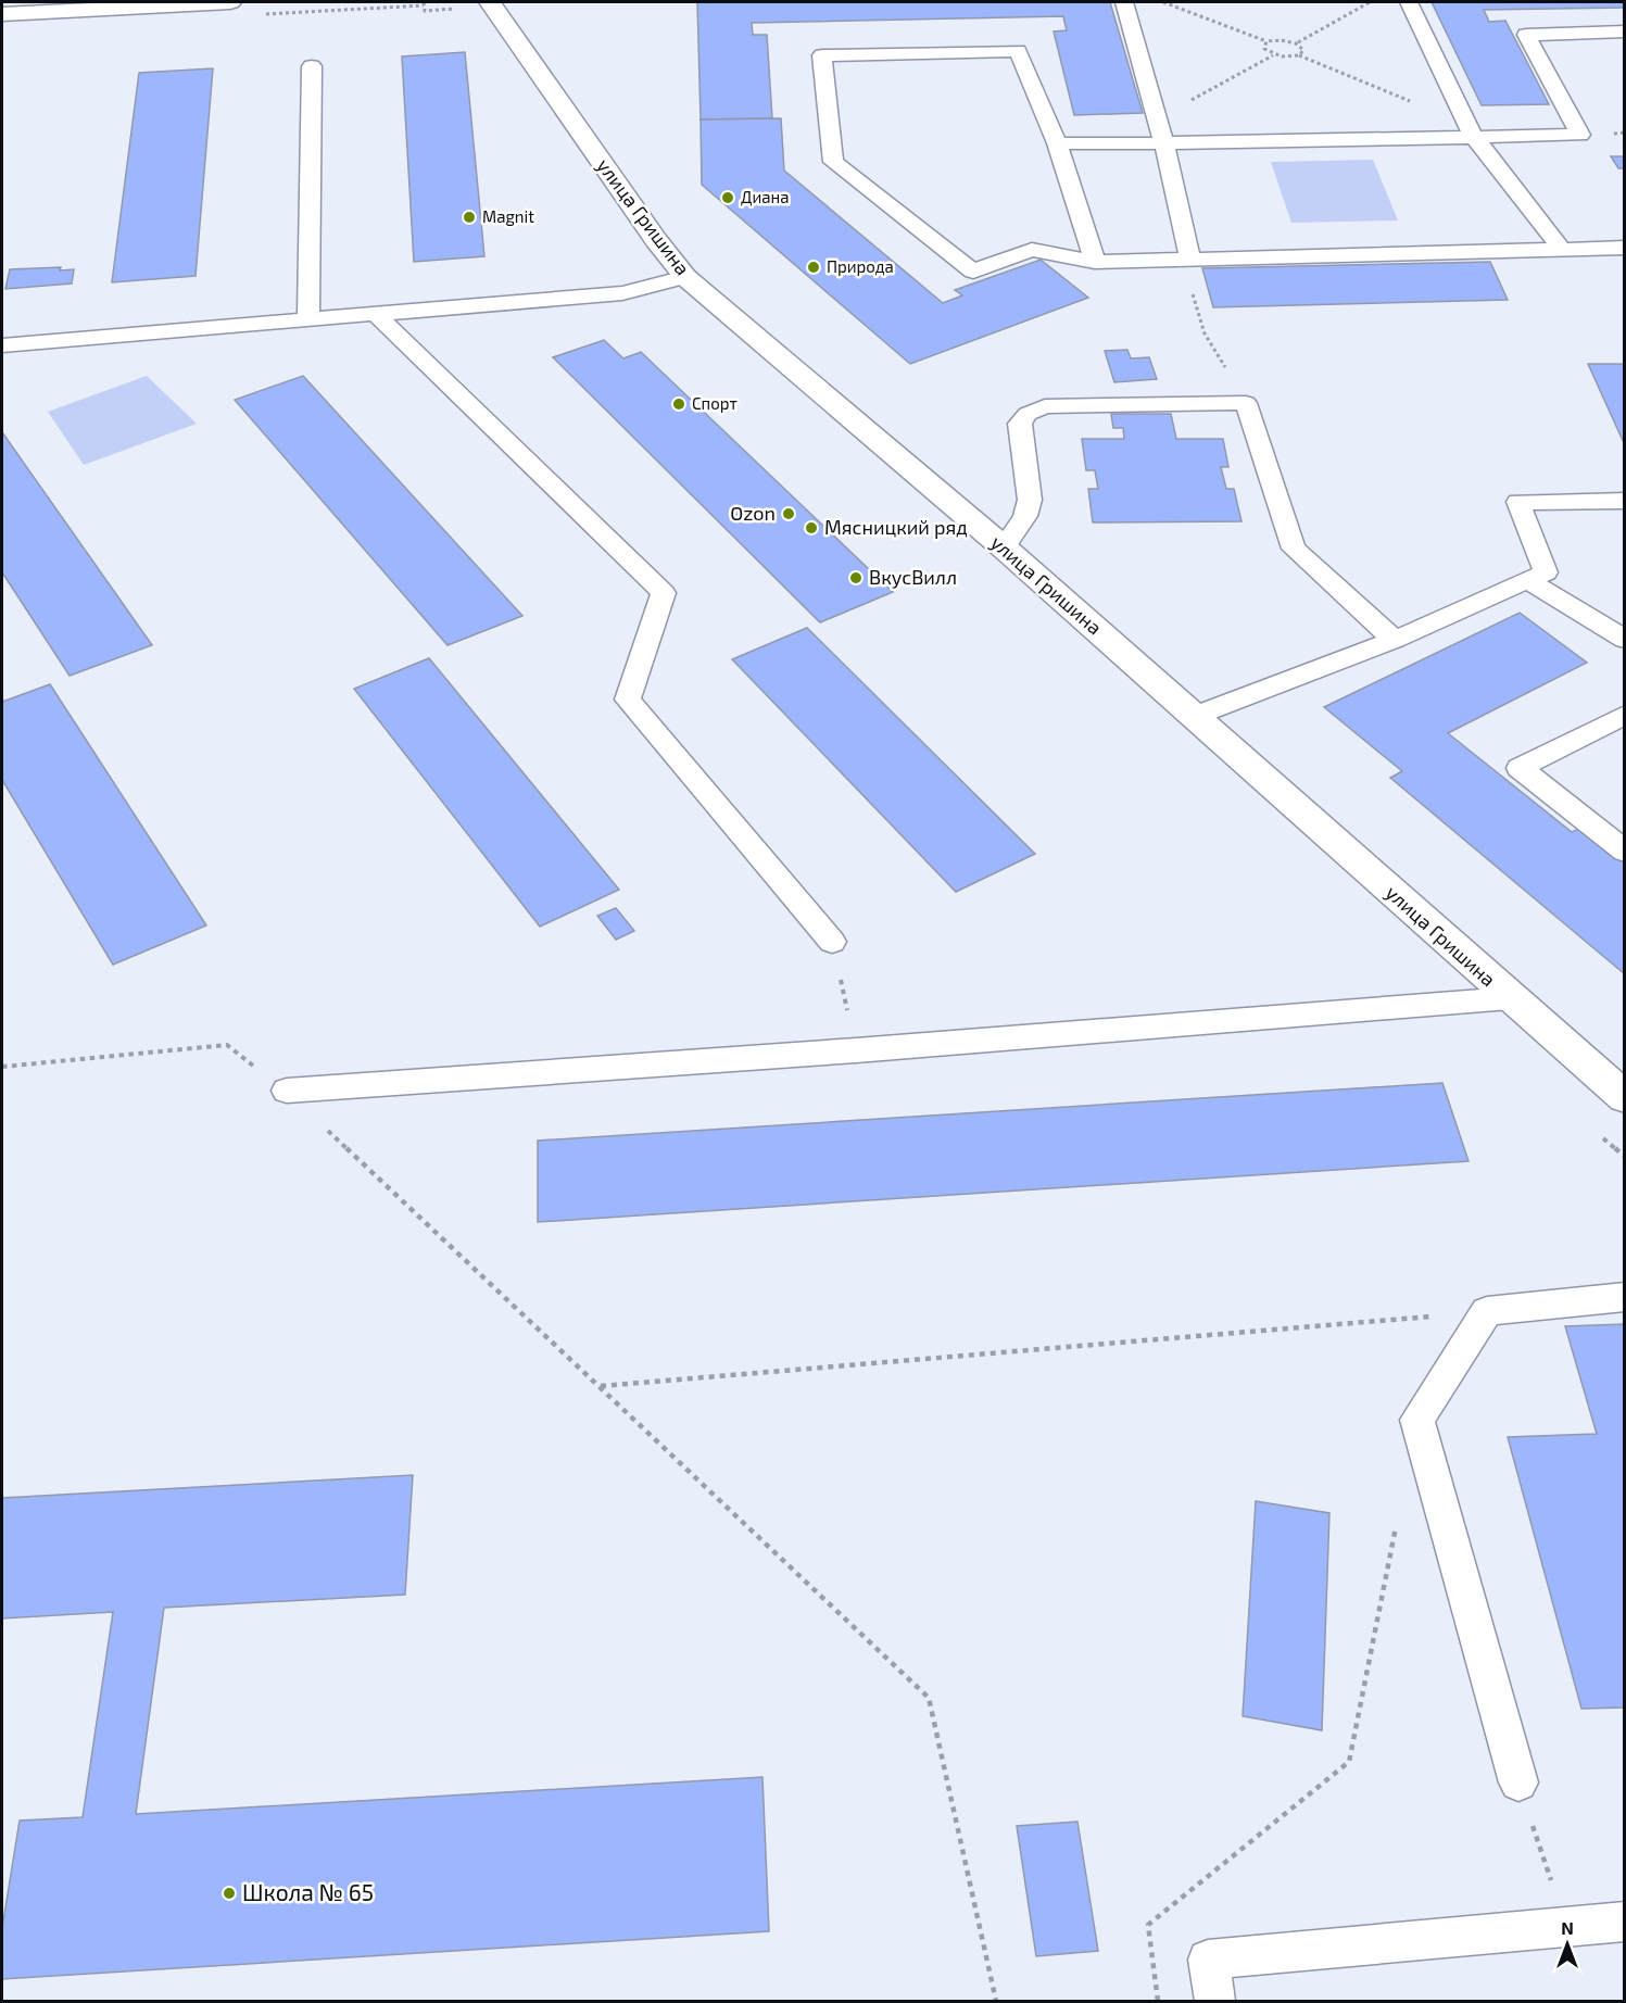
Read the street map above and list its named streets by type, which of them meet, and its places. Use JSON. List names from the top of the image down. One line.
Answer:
{"streets":{"street":["улица Гришина"]},"places":["Диана","Magnit","Природа","Спорт","Ozon","Мясницкий ряд","ВкусВилл","Школа № 65"],"north":"top"}
